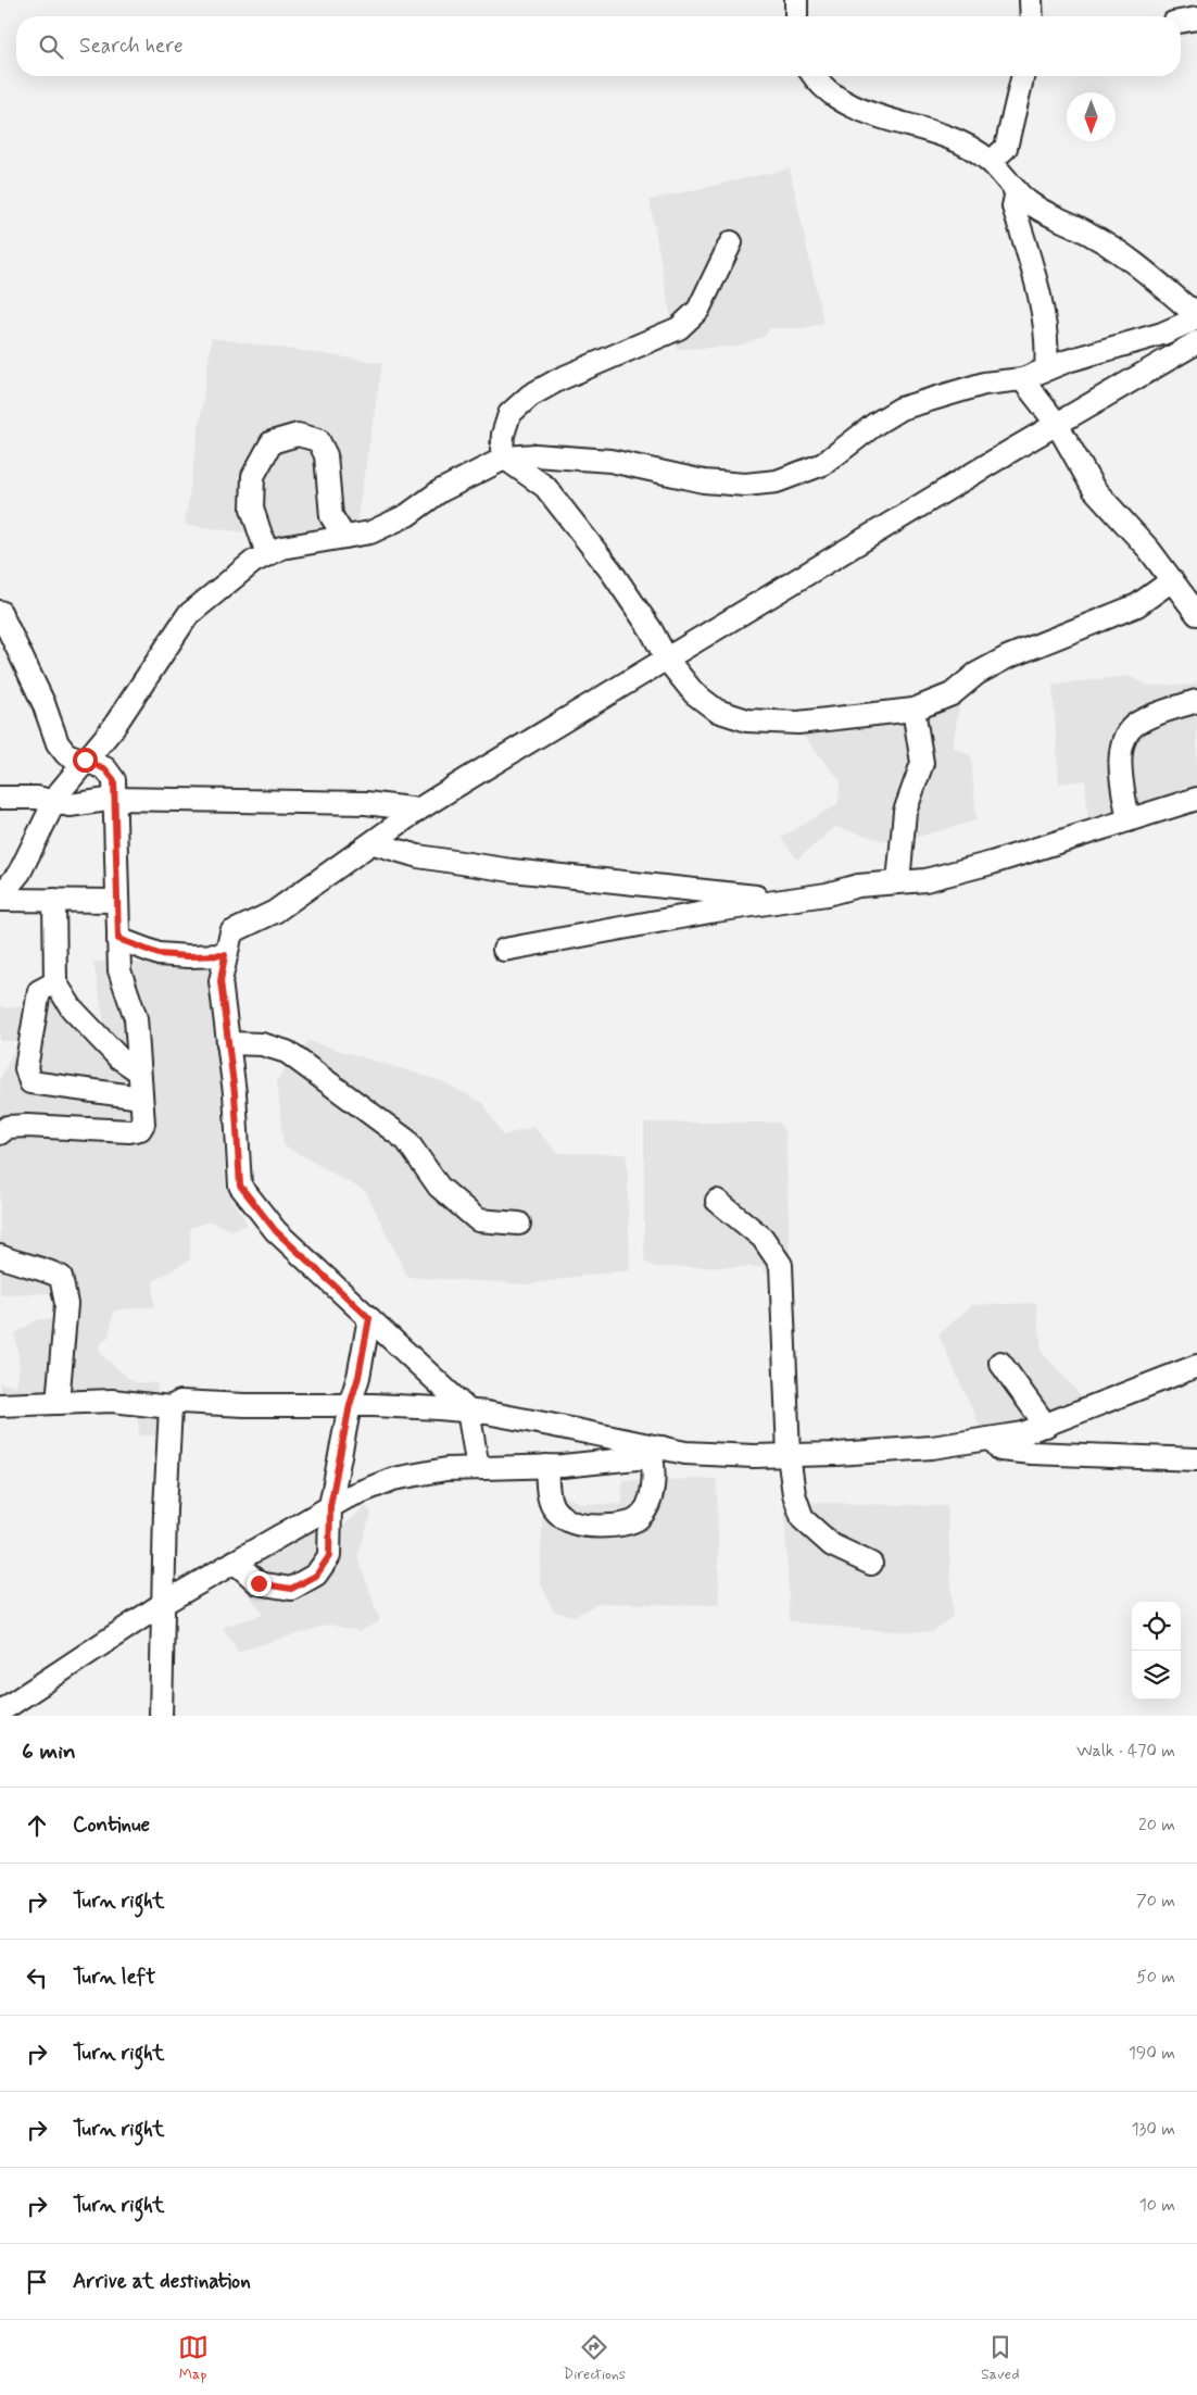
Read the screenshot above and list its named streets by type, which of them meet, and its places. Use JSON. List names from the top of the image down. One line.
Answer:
{"north":"bottom","page":{"search":"Search here","heading":["6 min","Walk · 470 m"],"list":[["Continue","20 m"],["Turn right","70 m"],["Turn left","50 m"],["Turn right","190 m"],["Turn right","130 m"],["Turn right","10 m"],"Arrive at destination"],"nav":["Map","Directions","Saved"]}}
